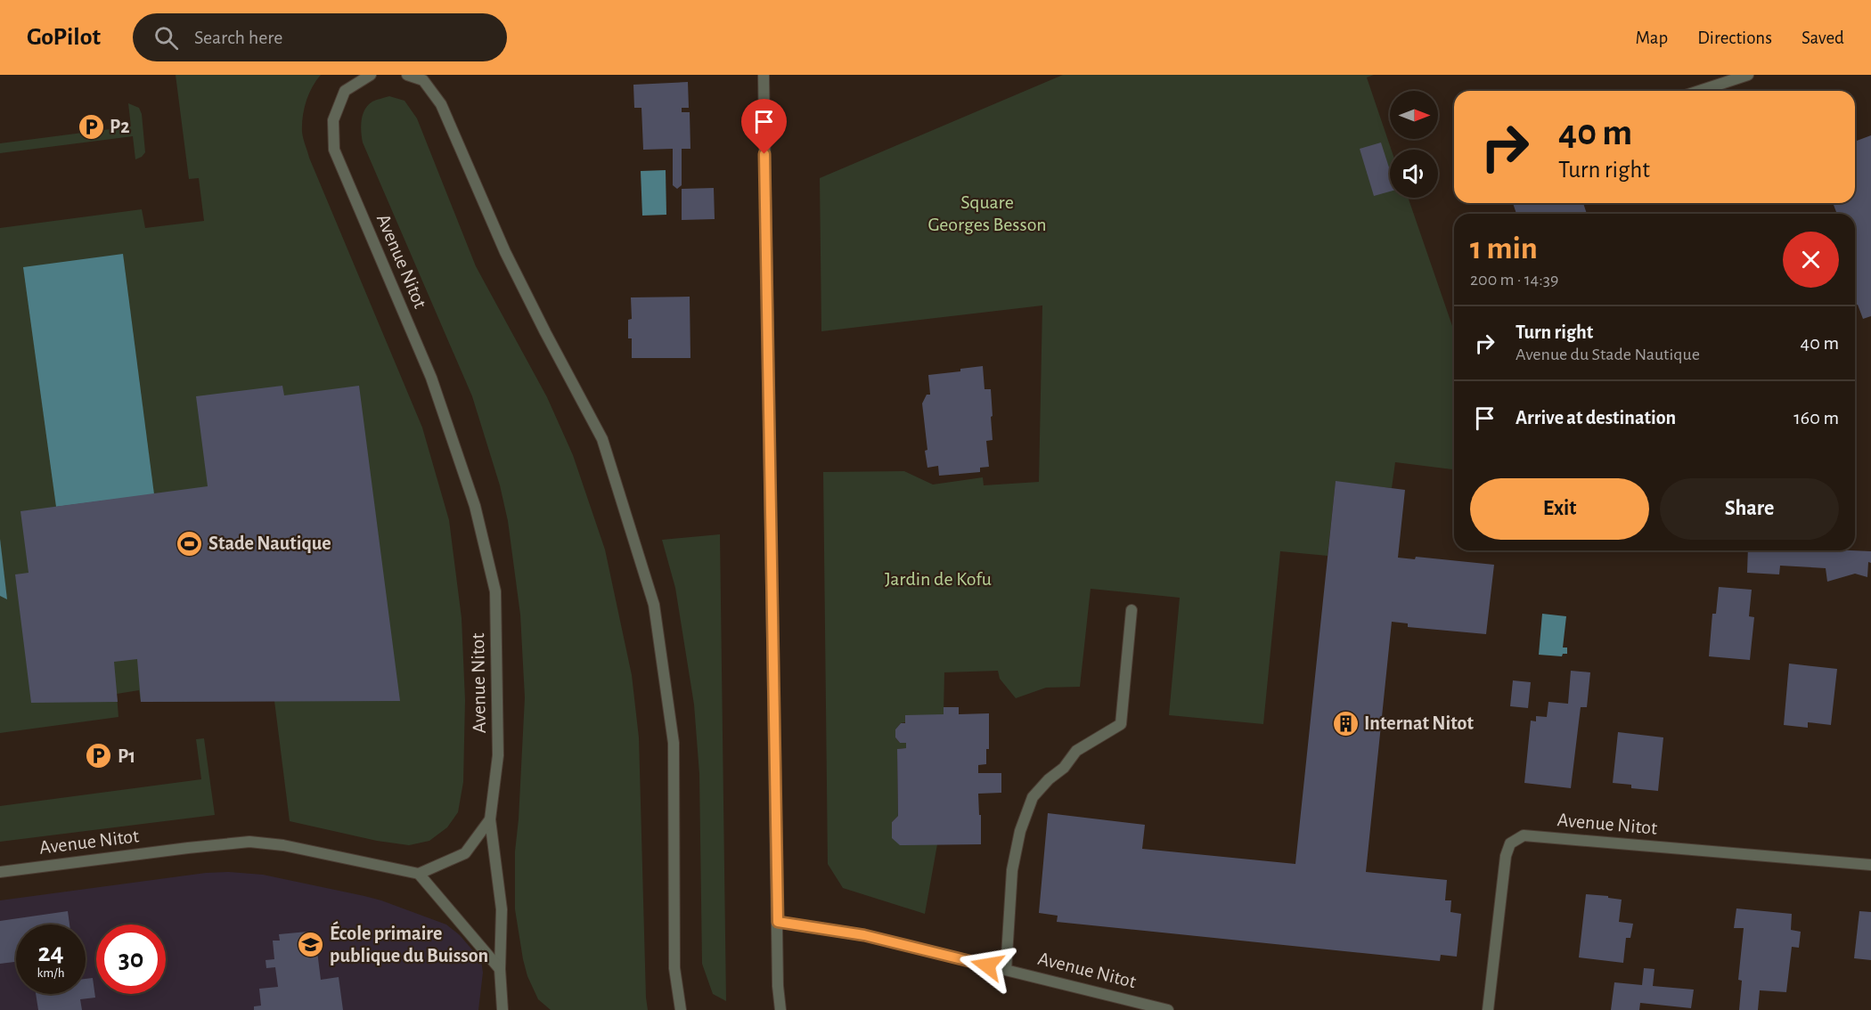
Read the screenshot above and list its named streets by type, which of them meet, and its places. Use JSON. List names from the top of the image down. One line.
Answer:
{"streets":{"street":["Avenue Nitot"]},"parks":["Square Georges Besson","Jardin de Kofu"],"places":{"parking":["P2","P1"],"sports":["Stade Nautique"],"building":["Internat Nitot"],"school or university":["École primaire publique du Buisson"]},"north":"right","page":{"header":"GoPilot","search":"Search here","nav":["Map","Directions","Saved"],"turn":["40 m","Turn right"],"heading":["1 min","200 m · 14:39"],"list":[{"name":"Turn right","note":"Avenue du Stade Nautique","value":"40 m"},{"name":"Arrive at destination","value":"160 m"}],"buttons":["Exit","Share"],"speed":"24 km/h","limit":"30"}}
